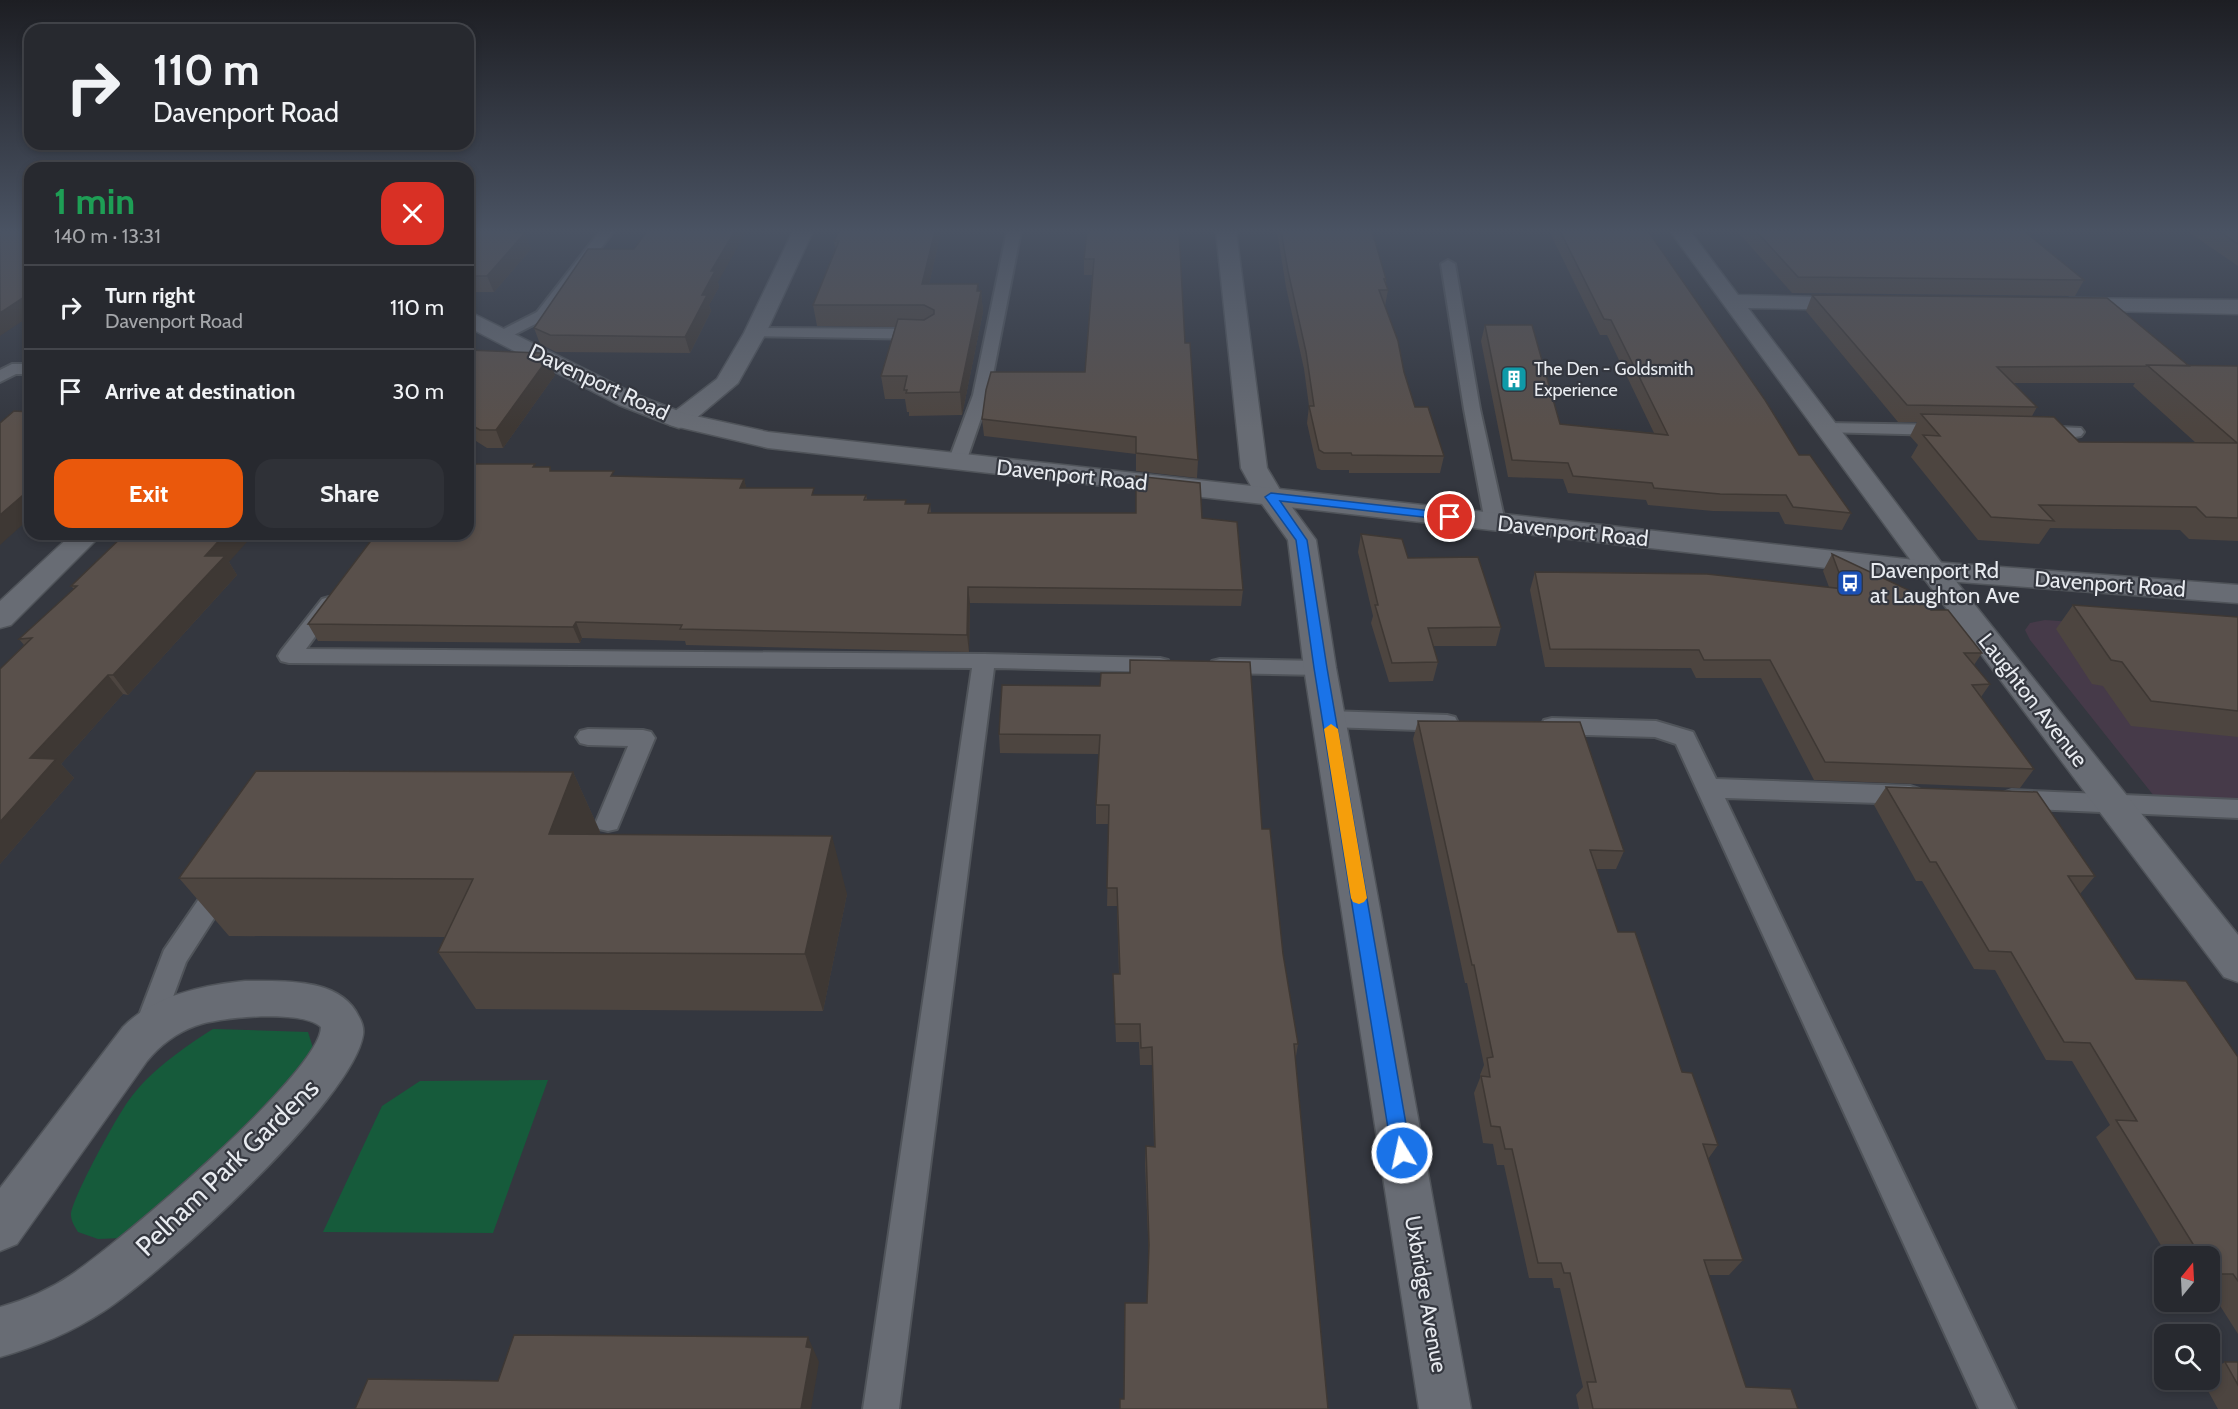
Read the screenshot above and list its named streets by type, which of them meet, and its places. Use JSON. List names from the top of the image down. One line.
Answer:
{"streets":{"street":["Davenport Road","Laughton Avenue","Pelham Park Gardens","Uxbridge Avenue"]},"crossings":[["Davenport Road","Laughton Avenue"],["Davenport Road","Uxbridge Avenue"]],"places":{"building":["The Den - Goldsmith Experience"],"bus stop":["Davenport Rd at Laughton Ave"]},"north":"top","page":{"turn":["110 m","Davenport Road"],"heading":["1 min","140 m · 13:31"],"list":[{"name":"Turn right","note":"Davenport Road","value":"110 m"},{"name":"Arrive at destination","value":"30 m"}],"buttons":["Exit","Share"]}}
